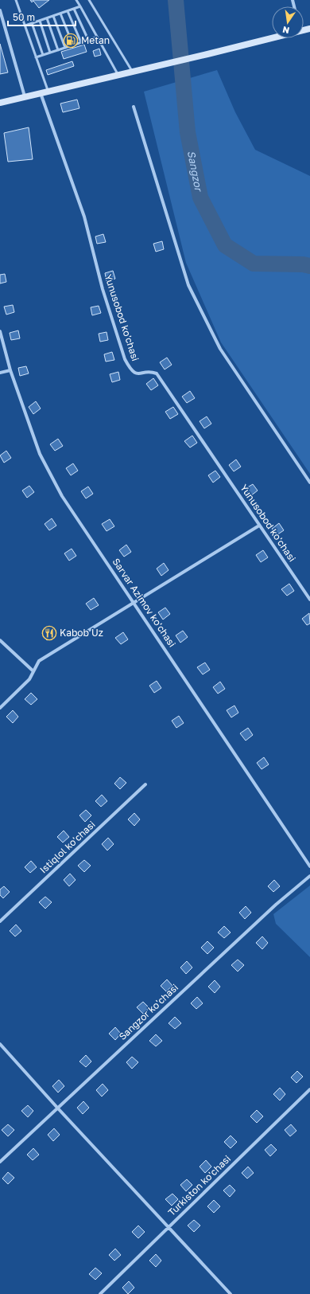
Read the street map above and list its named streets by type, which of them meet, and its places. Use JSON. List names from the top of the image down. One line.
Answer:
{"streets":{"street":["Yunusobod ko'chasi","Sarvar Azimov ko'chasi","Istiqlol ko'chasi","Sangzor ko'chasi","Turkiston ko'chasi"]},"water":["Sangzor"],"places":{"fuel station":["Metan"],"restaurant":["Kabob Uz"]},"scale_bar":"50 m","north":"bottom"}
